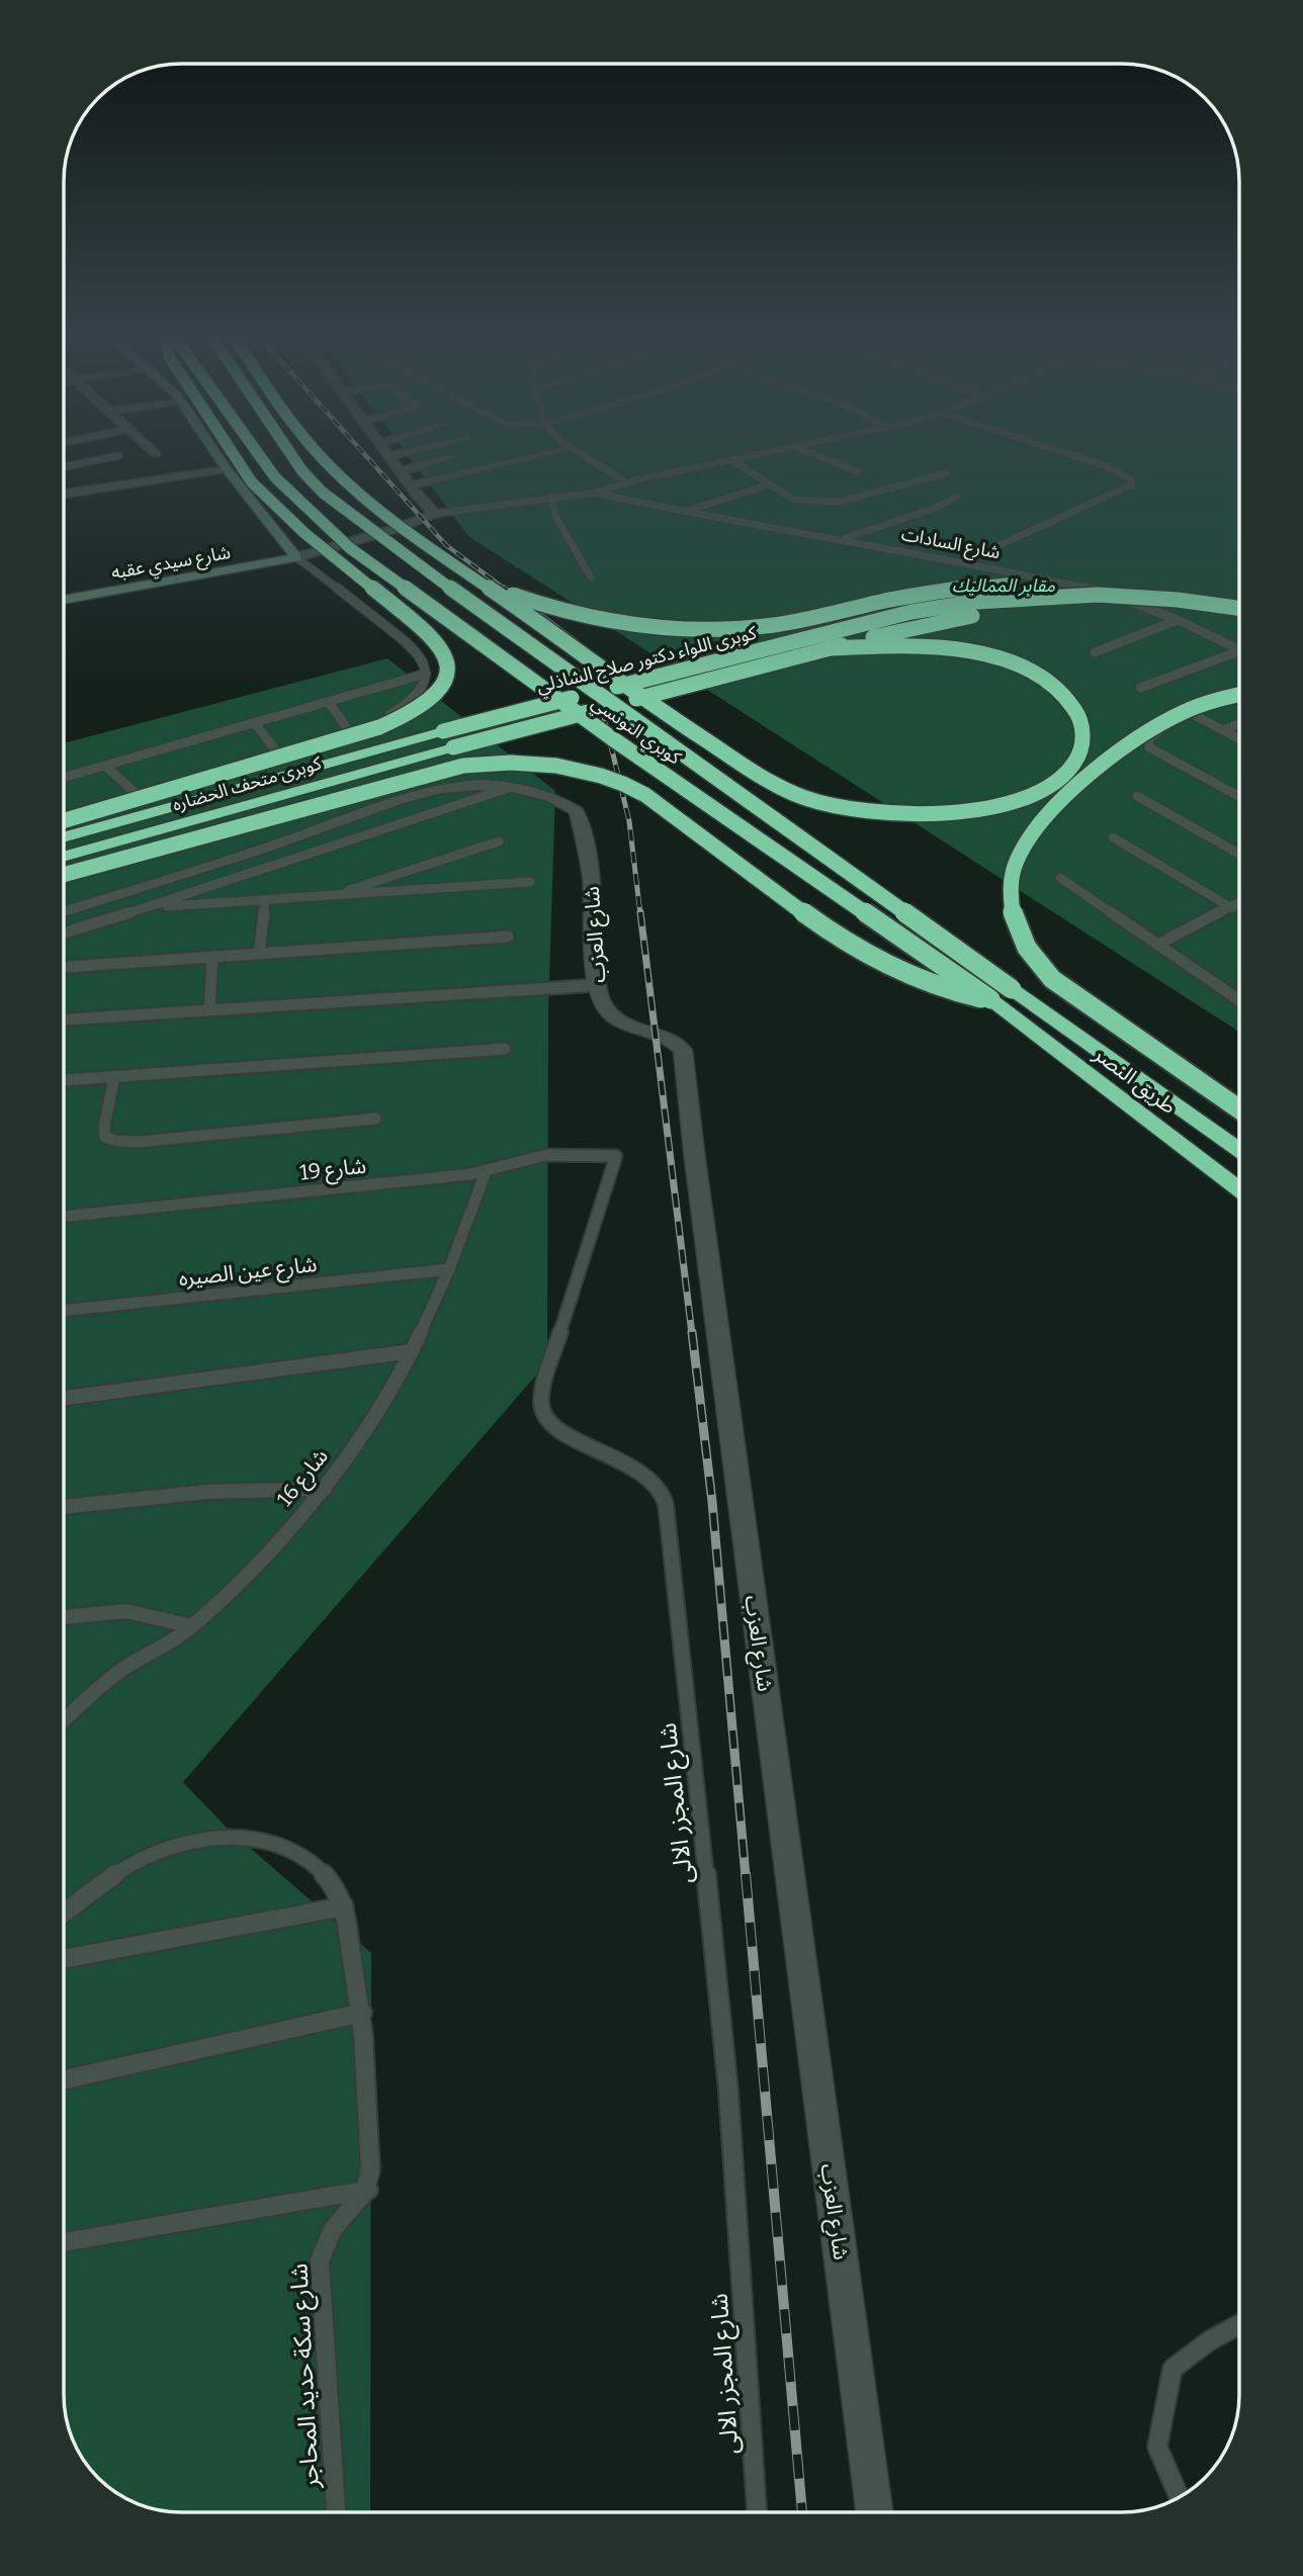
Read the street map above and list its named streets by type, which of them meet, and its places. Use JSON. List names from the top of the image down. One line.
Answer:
{"streets":{"highway":["كوبرى اللواء دكتور صلاح الشاذلي","كوبري التونسي","كوبرى متحف الحضاره","طريق النصر"],"street":["شارع سيدي عقبه","شارع العزب"],"lane":["شارع السادات","شارع 19","شارع عين الصيره","شارع 16","شارع المجزر الالى","شارع سكة حديد المحاجر"]},"crossings":[["كوبرى اللواء دكتور صلاح الشاذلي","كوبرى متحف الحضاره"],["كوبري التونسي","طريق النصر"],["شارع 19","شارع 16"],["شارع 19","شارع المجزر الالى"],["شارع عين الصيره","شارع 16"]],"parks":["مقابر المماليك"]}
